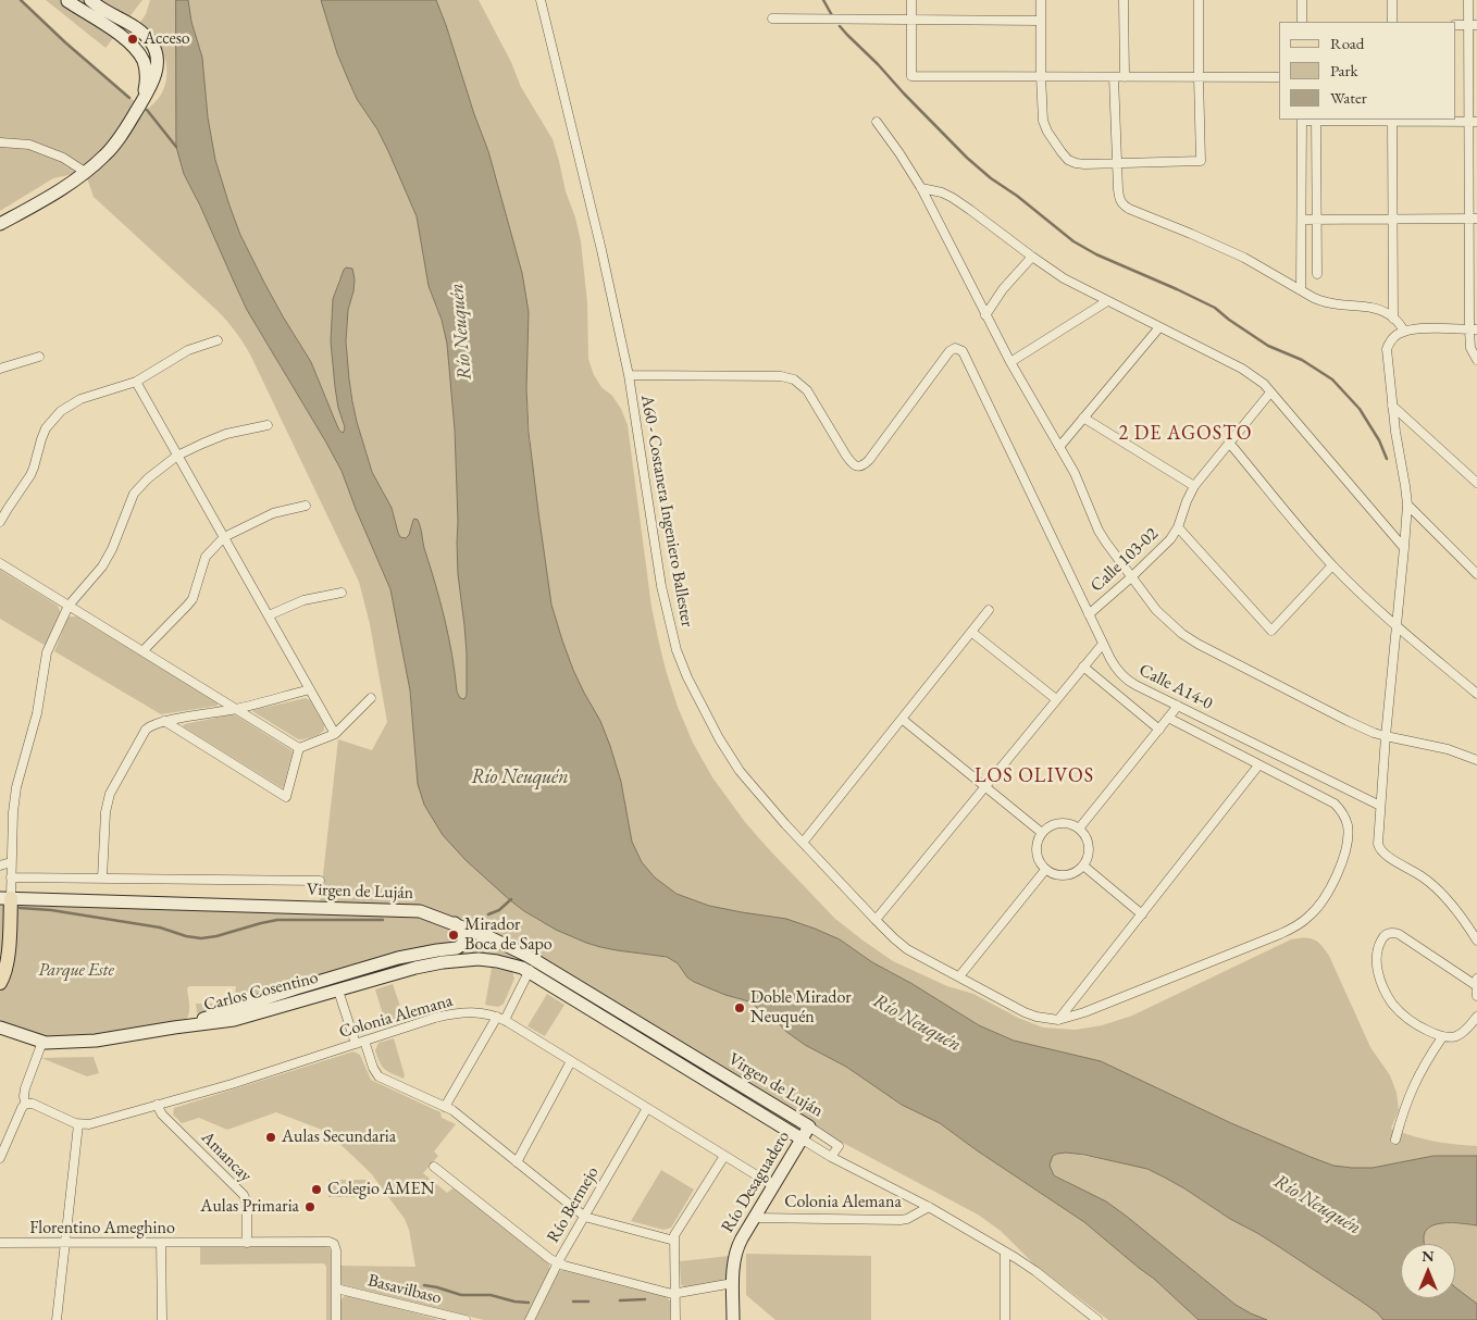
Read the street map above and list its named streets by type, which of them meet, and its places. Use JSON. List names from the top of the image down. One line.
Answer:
{"streets":{"street":["A60 - Costanera Ingeniero Ballester","Calle 103-02","Calle A14-0","Virgen de Luján","Carlos Cosentino","Colonia Alemana","Amancay","Río Desaguadero","Río Bermejo","Florentino Ameghino","Basavilbaso"]},"crossings":[["A60 - Costanera Ingeniero Ballester","Calle A14-0"],["Calle 103-02","Calle A14-0"],["Virgen de Luján","Carlos Cosentino"],["Virgen de Luján","Colonia Alemana"],["Virgen de Luján","Río Desaguadero"],["Colonia Alemana","Amancay"],["Colonia Alemana","Río Desaguadero"],["Colonia Alemana","Río Bermejo"],["Amancay","Florentino Ameghino"],["Florentino Ameghino","Basavilbaso"]],"districts":["2 DE AGOSTO","LOS OLIVOS"],"water":["Río Neuquén"],"parks":["Parque Este"],"places":["Acceso","Mirador Boca de Sapo","Doble Mirador Neuquén","Aulas Secundaria","Colegio AMEN","Aulas Primaria"],"legend":["Road","Park","Water"],"north":"top"}
